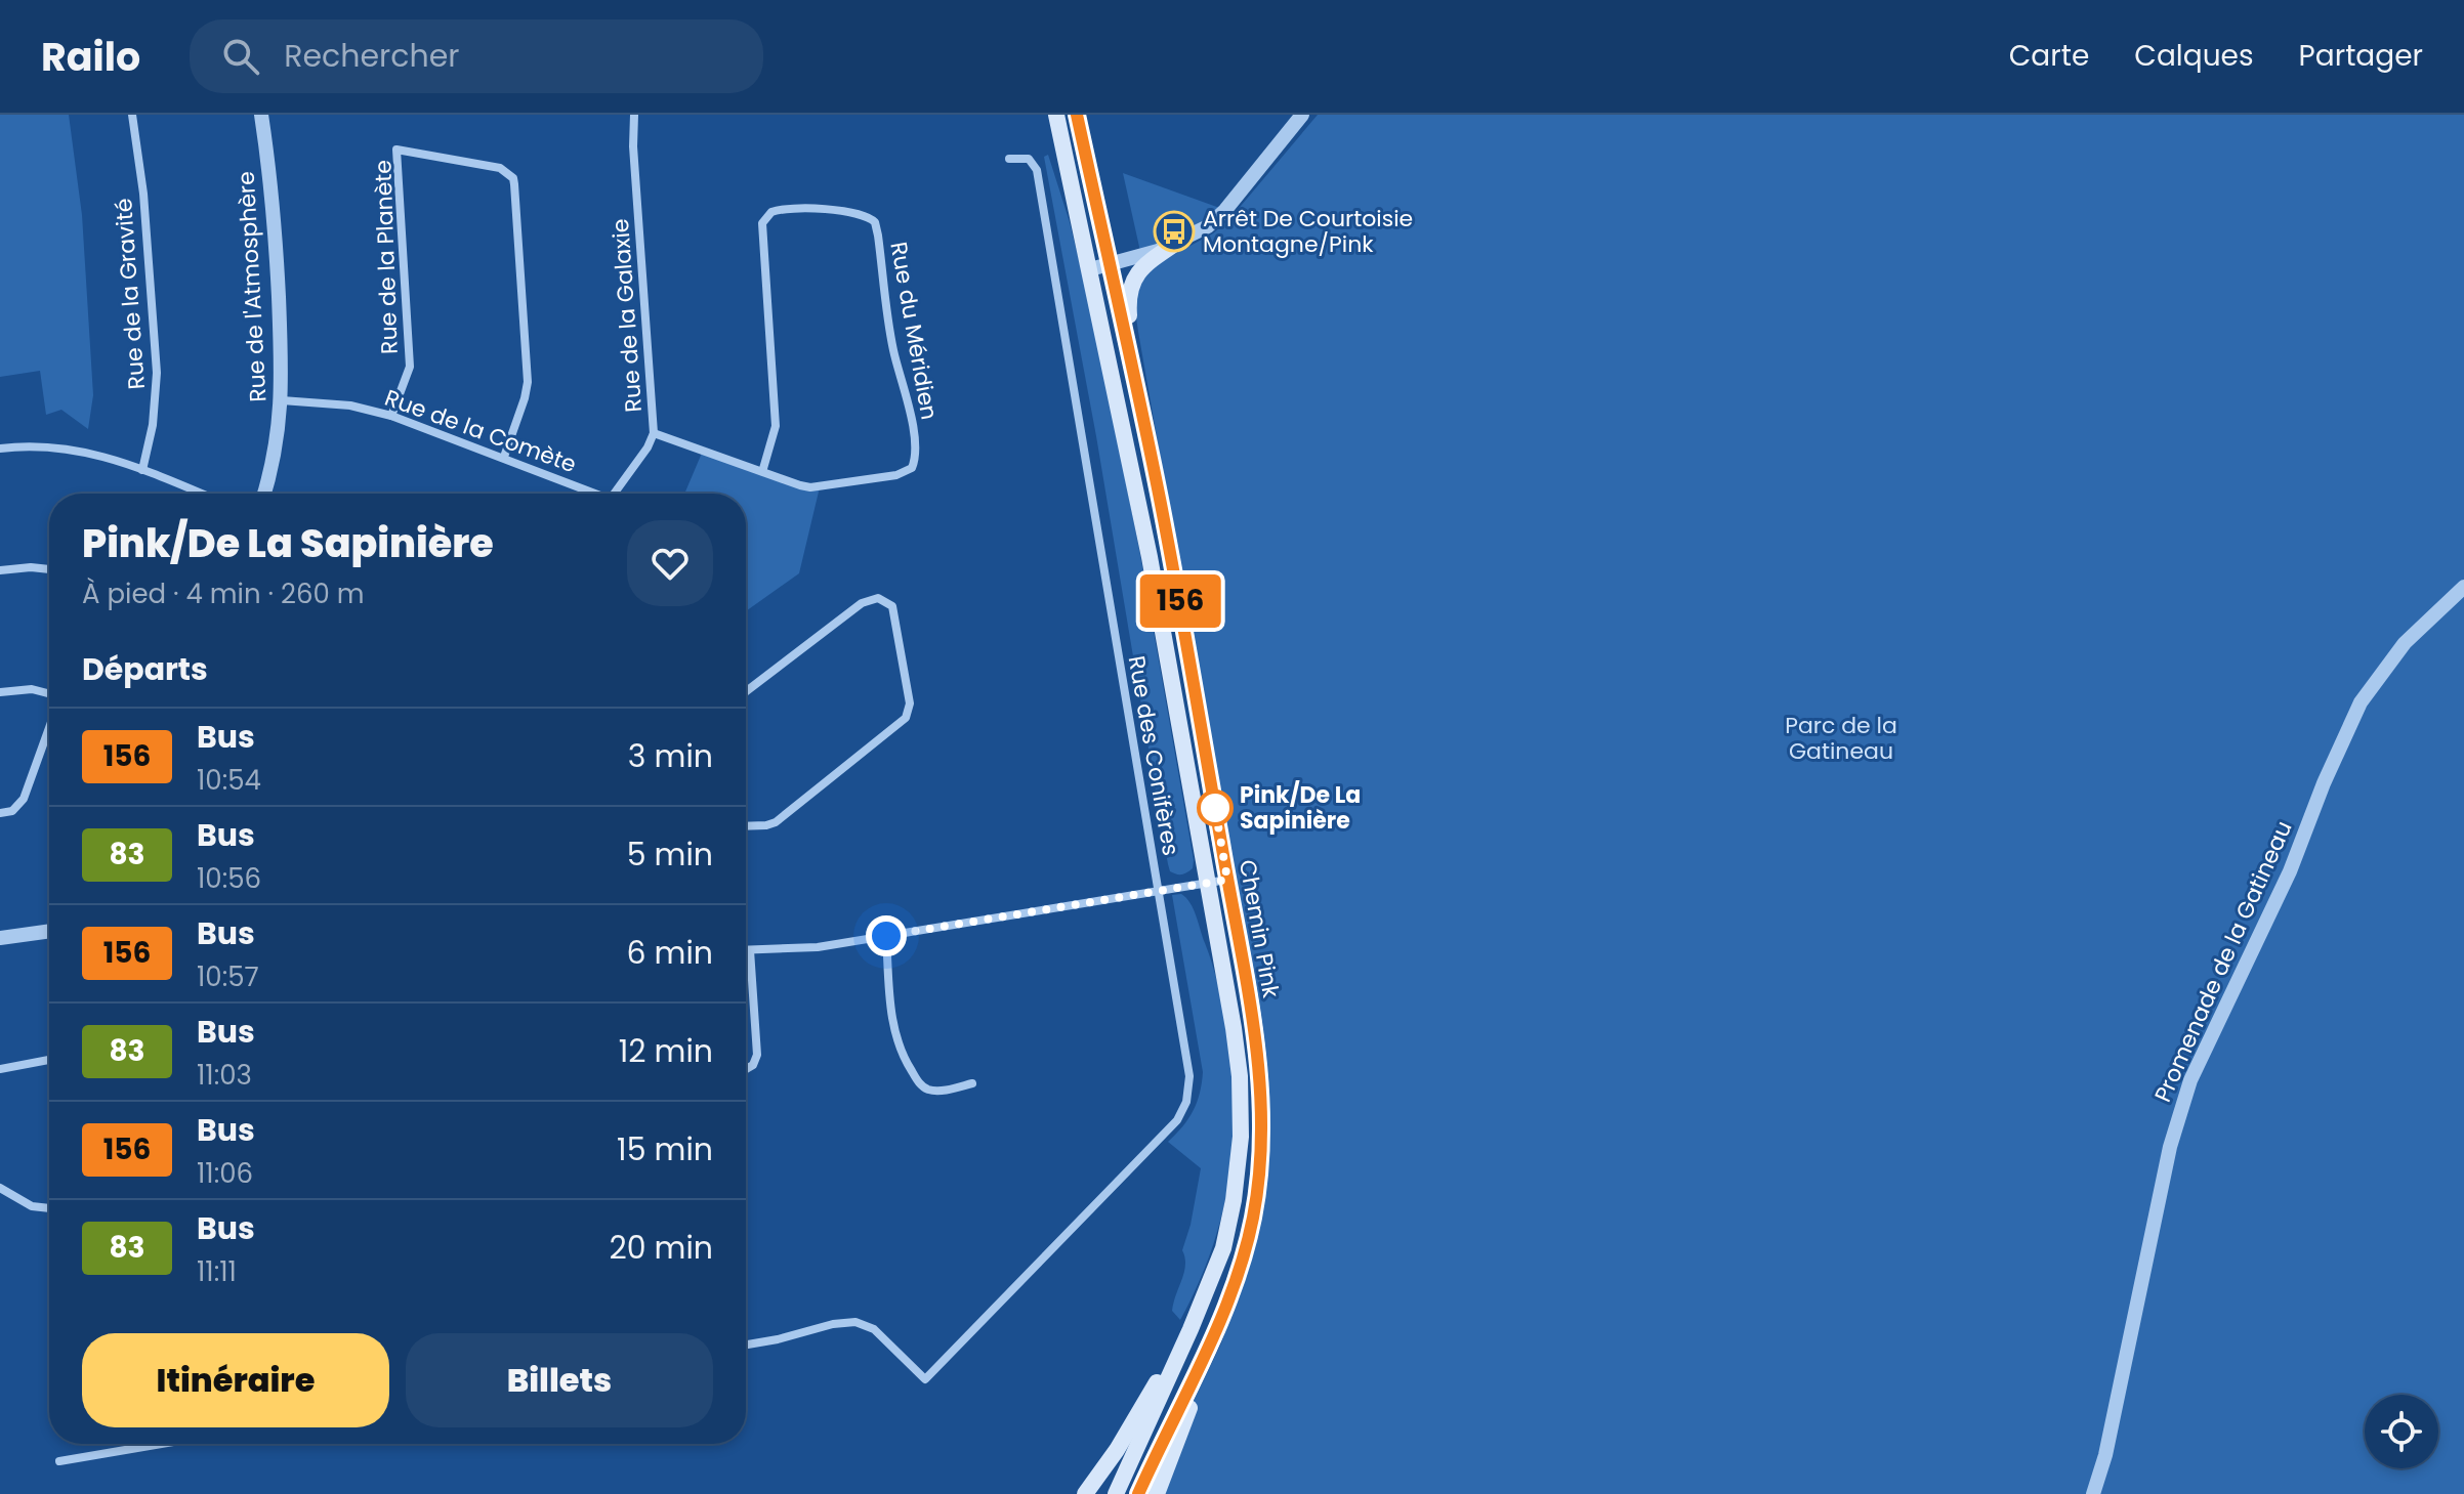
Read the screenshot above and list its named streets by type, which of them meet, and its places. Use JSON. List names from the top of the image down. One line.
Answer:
{"streets":{"main road":["Chemin Pink"],"street":["Rue de la Planète","Rue de l'Atmosphère","Rue de la Gravité","Rue de la Galaxie","Rue du Méridien","Rue de la Comète","Rue des Conifères","Promenade de la Gatineau"]},"crossings":[["Rue de la Planète","Rue de la Comète"],["Rue de l'Atmosphère","Rue de la Comète"],["Rue de la Galaxie","Rue du Méridien"]],"parks":["Parc de la Gatineau"],"places":{"bus stop":["Arrêt De Courtoisie Montagne/Pink"],"other":["Pink/De La Sapinière"]},"lines":["bus line 156"],"page":{"header":"Railo","search":"Rechercher","nav":["Carte","Calques","Partager"],"on_map":"156","heading":[["Pink/De La Sapinière","À pied · 4 min · 260 m"],"Départs"],"list":[{"mark":"156","name":"Bus","note":"10:54","value":"3 min"},{"mark":"83","name":"Bus","note":"10:56","value":"5 min"},{"mark":"156","name":"Bus","note":"10:57","value":"6 min"},{"mark":"83","name":"Bus","note":"11:03","value":"12 min"},{"mark":"156","name":"Bus","note":"11:06","value":"15 min"},{"mark":"83","name":"Bus","note":"11:11","value":"20 min"}],"buttons":["Itinéraire","Billets"]}}
